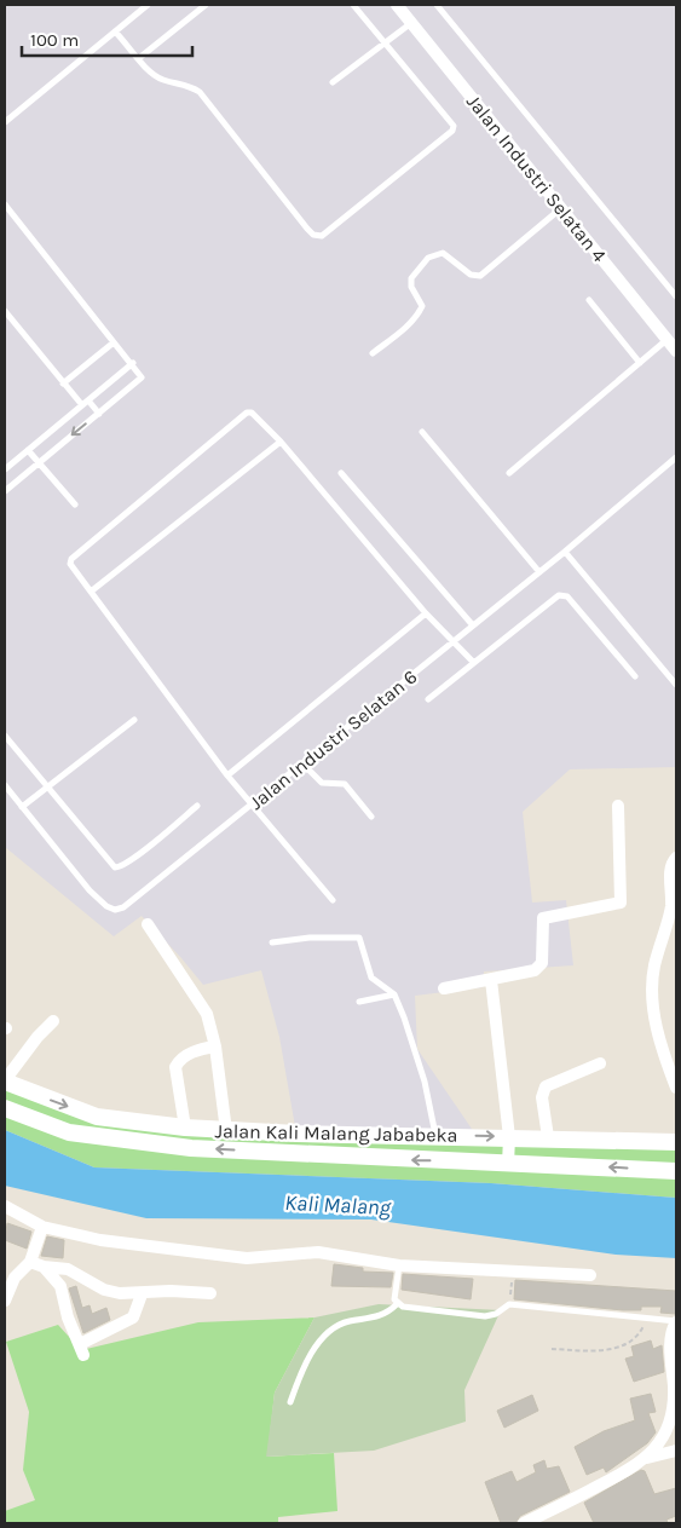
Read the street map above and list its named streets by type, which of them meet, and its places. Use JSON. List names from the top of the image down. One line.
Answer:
{"streets":{"main road":["Jalan Kali Malang Jababeka"],"street":["Jalan Industri Selatan 4"],"lane":["Jalan Industri Selatan 6"]},"water":["Kali Malang"],"scale_bar":"100 m"}
